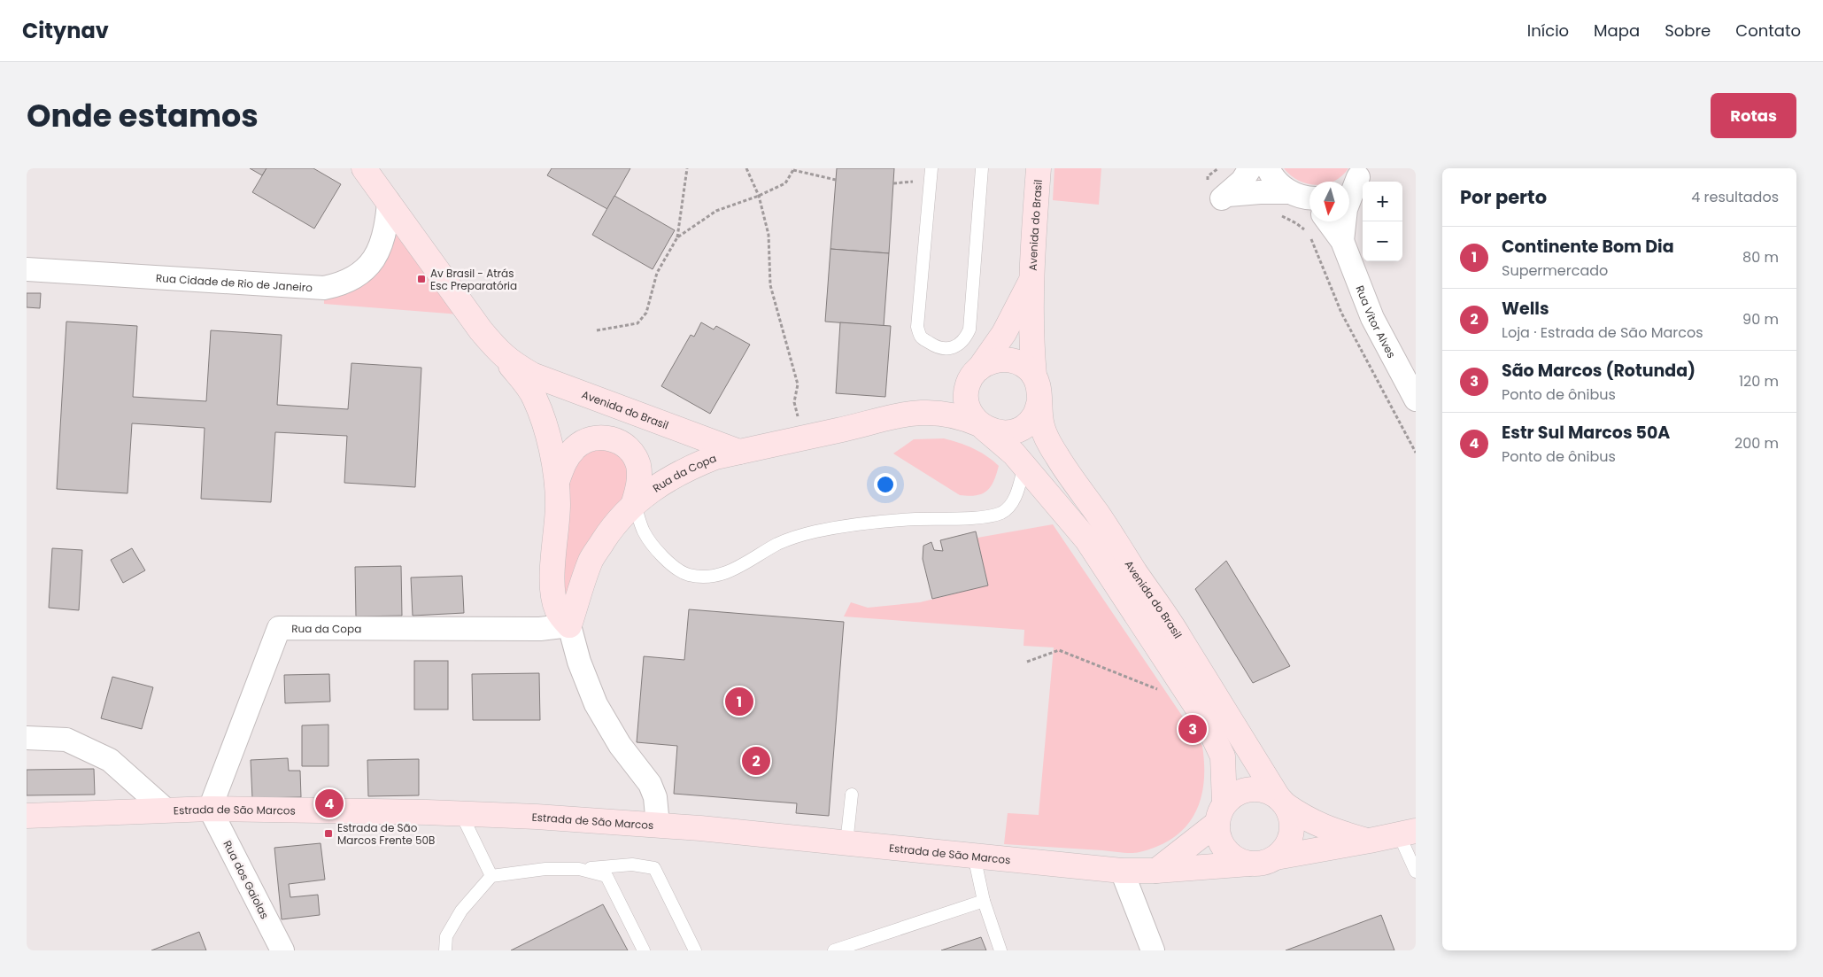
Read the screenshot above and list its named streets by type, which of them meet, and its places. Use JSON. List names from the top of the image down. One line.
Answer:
{"streets":{"street":["Avenida do Brasil","Rua Cidade de Rio de Janeiro","Rua Vitor Alves","Rua da Copa","Estrada de São Marcos","Rua dos Gaiolas"]},"crossings":[["Avenida do Brasil","Rua Cidade de Rio de Janeiro"],["Avenida do Brasil","Rua da Copa"],["Avenida do Brasil","Estrada de São Marcos"],["Rua da Copa","Estrada de São Marcos"],["Rua da Copa","Rua dos Gaiolas"],["Estrada de São Marcos","Rua dos Gaiolas"]],"places":{"transit":["Av Brasil - Atrás Esc Preparatória","Estrada de São Marcos Frente 50B"]},"north":"bottom","page":{"header":"Citynav","nav":["Início","Mapa","Sobre","Contato"],"title":"Onde estamos","buttons":"Rotas","heading":["Por perto","4 resultados"],"map_buttons":["+","−"],"list":[{"mark":"1","name":"Continente Bom Dia","note":"Supermercado","value":"80 m"},{"mark":"2","name":"Wells","note":"Loja · Estrada de São Marcos","value":"90 m"},{"mark":"3","name":"São Marcos (Rotunda)","note":"Ponto de ônibus","value":"120 m"},{"mark":"4","name":"Estr Sul Marcos 50A","note":"Ponto de ônibus","value":"200 m"}],"pins":["1","3","2","4"]}}
